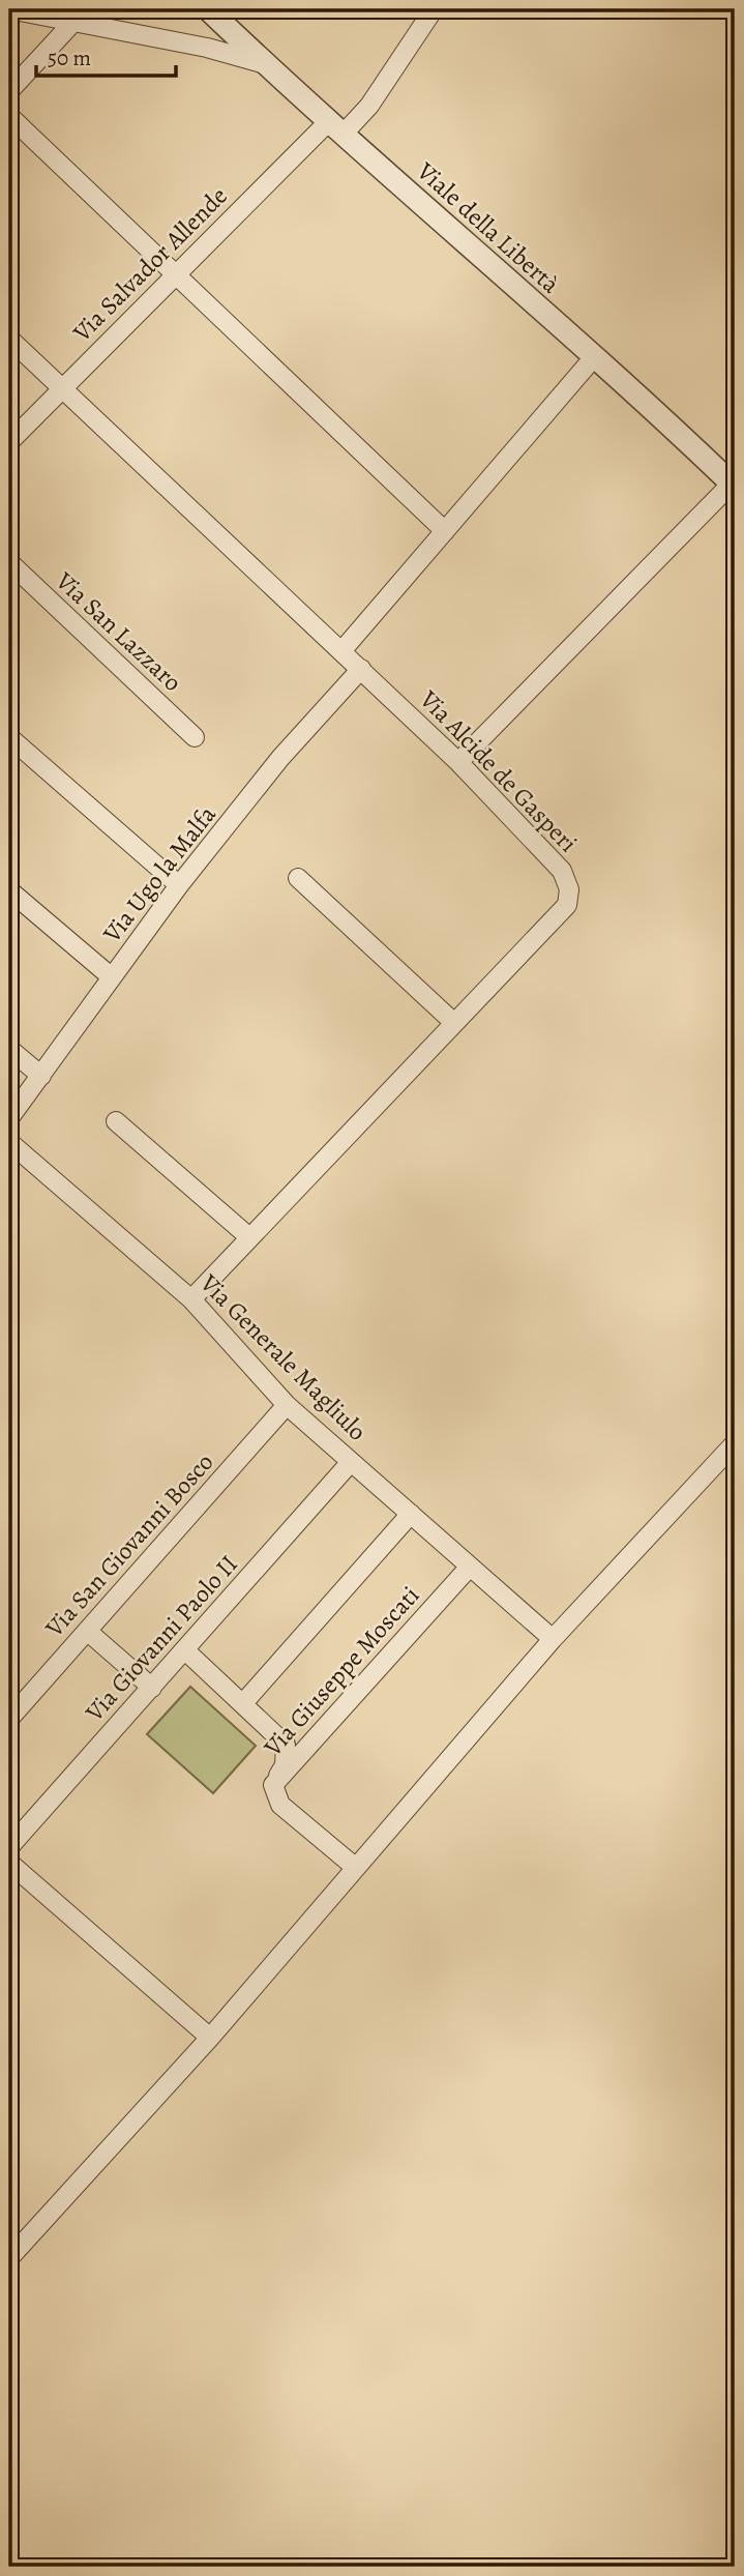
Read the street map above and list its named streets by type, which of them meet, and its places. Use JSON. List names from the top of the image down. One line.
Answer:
{"streets":{"street":["Viale della Libertà","Via Salvador Allende","Via San Lazzaro","Via Alcide de Gasperi","Via Ugo la Malfa","Via Generale Magliulo","Via San Giovanni Bosco","Via Giovanni Paolo II","Via Giuseppe Moscati"]},"crossings":[["Viale della Libertà","Via Salvador Allende"],["Via Salvador Allende","Via Alcide de Gasperi"],["Via Alcide de Gasperi","Via Ugo la Malfa"],["Via Alcide de Gasperi","Via Generale Magliulo"],["Via Generale Magliulo","Via San Giovanni Bosco"],["Via Generale Magliulo","Via Giovanni Paolo II"],["Via Generale Magliulo","Via Giuseppe Moscati"]],"scale_bar":"50 m"}
